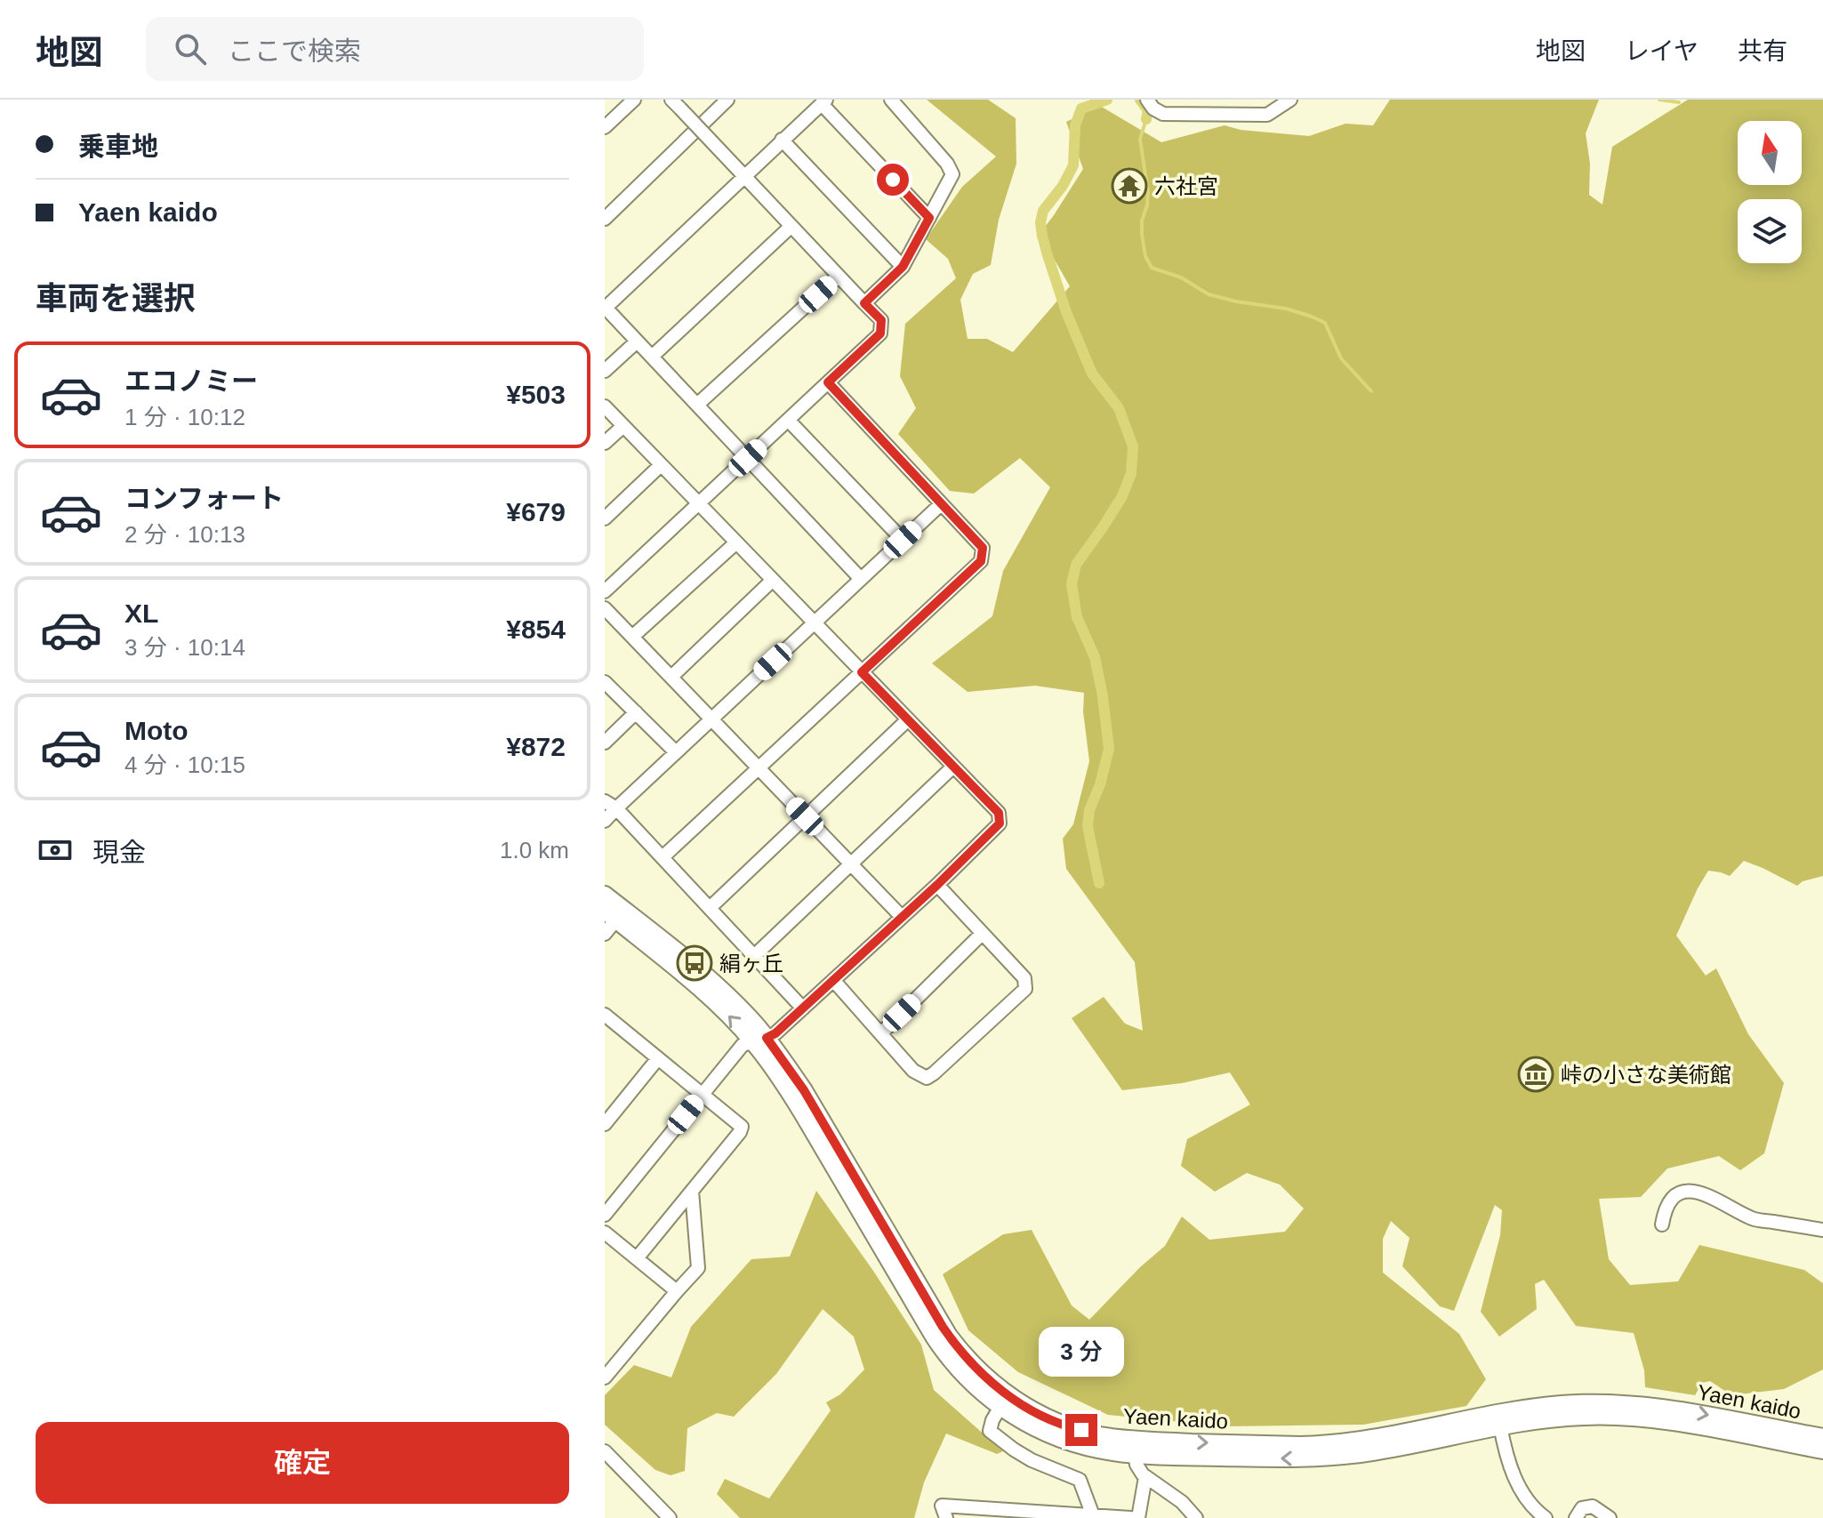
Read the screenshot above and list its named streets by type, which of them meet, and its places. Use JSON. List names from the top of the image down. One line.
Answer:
{"streets":{"main road":["Yaen kaido"]},"places":{"temple":["六社宮"],"bus stop":["絹ヶ丘"],"museum":["峠の小さな美術館"]},"north":"top","page":{"header":"地図","search":"ここで検索","nav":["地図","レイヤ","共有"],"banner":["乗車地","Yaen kaido"],"heading":"車両を選択","list":[{"name":"エコノミー","note":"1 分 · 10:12","value":"¥503"},{"name":"コンフォート","note":"2 分 · 10:13","value":"¥679"},{"name":"XL","note":"3 分 · 10:14","value":"¥854"},{"name":"Moto","note":"4 分 · 10:15","value":"¥872"}],"pay":["現金","1.0 km"],"bubble":"3 分","buttons":"確定"}}
